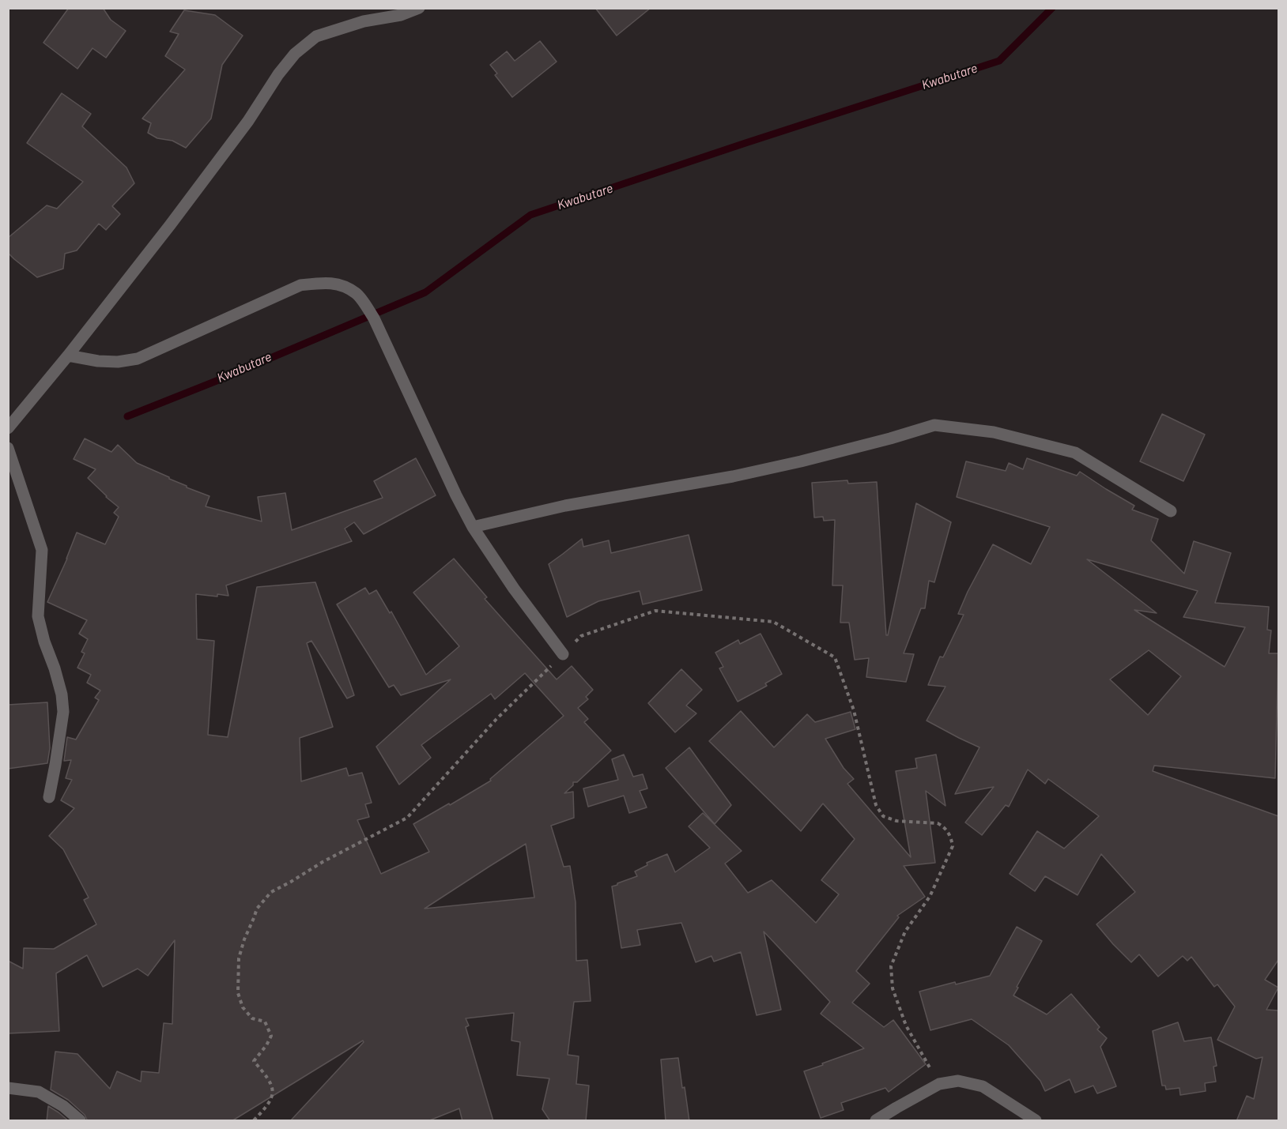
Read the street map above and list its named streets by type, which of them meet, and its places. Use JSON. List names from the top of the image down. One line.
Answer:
{"water":["Kwabutare"]}
